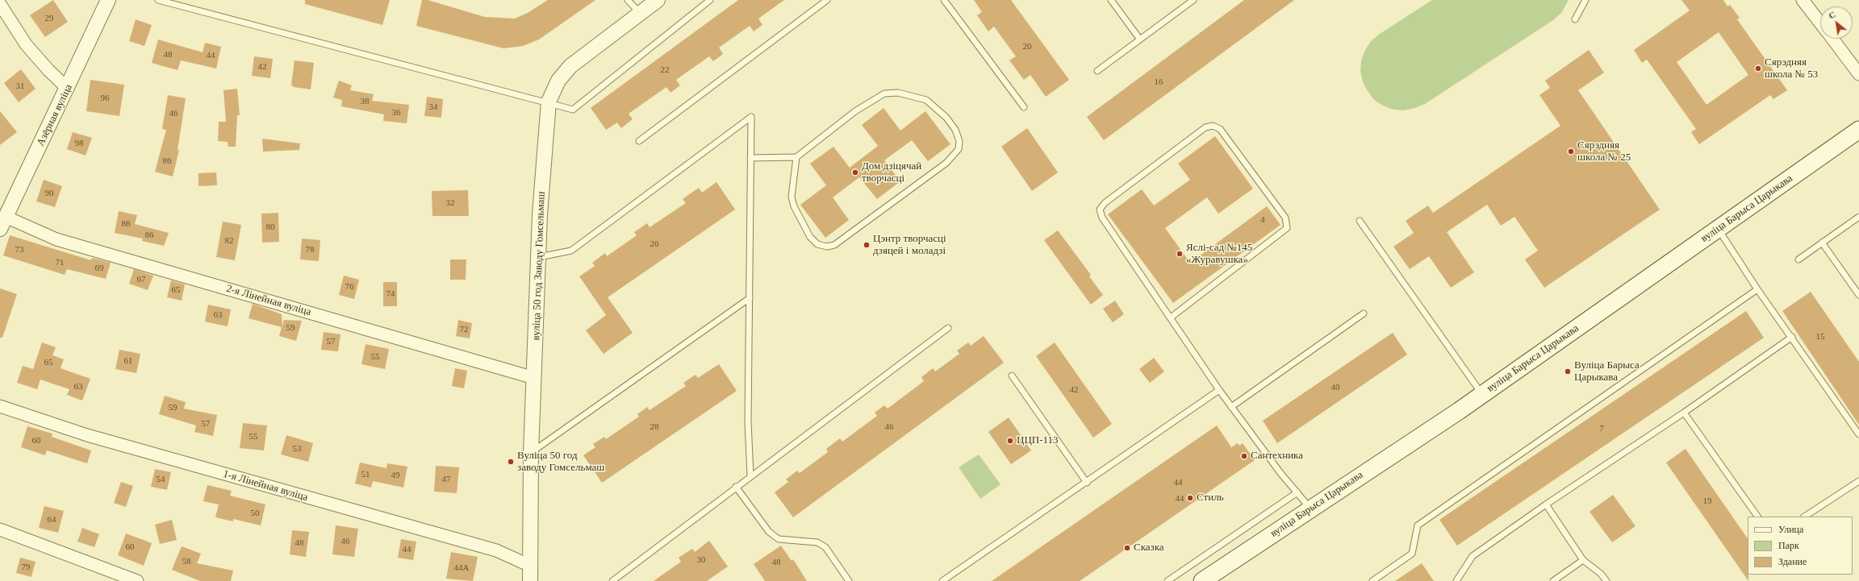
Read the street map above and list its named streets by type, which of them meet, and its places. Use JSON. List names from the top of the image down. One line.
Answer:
{"streets":{"main road":["вуліца Барыса Царыкава"],"street":["Азёрная вуліца","вуліца 50 год Заводу Гомсельмаш","2-я Лінейная вуліца","1-я Лінейная вуліца"]},"crossings":[["Азёрная вуліца","2-я Лінейная вуліца"],["вуліца 50 год Заводу Гомсельмаш","2-я Лінейная вуліца"],["вуліца 50 год Заводу Гомсельмаш","1-я Лінейная вуліца"]],"places":["Сярэдняя школа № 53","Сярэдняя школа № 25","Дом дзіцячай творчасці","Цэнтр творчасці дзяцей і моладзі","Яслі-сад №145 «Журавушка»","Вуліца Барыса Царыкава","ЦЦП-113","Сантехника","Вуліца 50 год заводу Гомсельмаш","Стиль","Сказка"],"house_numbers":["29","20","48","44","42","22","16","31","96","38","34","36","46","98","86","90","32","4","88","80","86","82","26","73","78","71","69","67","76","65","74","63","59","72","15","57","55","61","65","63","40","42","59","57","28","46","7","55","60","53","51","49","54","47","44","44","19","50","64","46","48","60","44","30","58","48","79","44А"],"legend":["Улица","Парк","Здание"],"north":"top left"}
